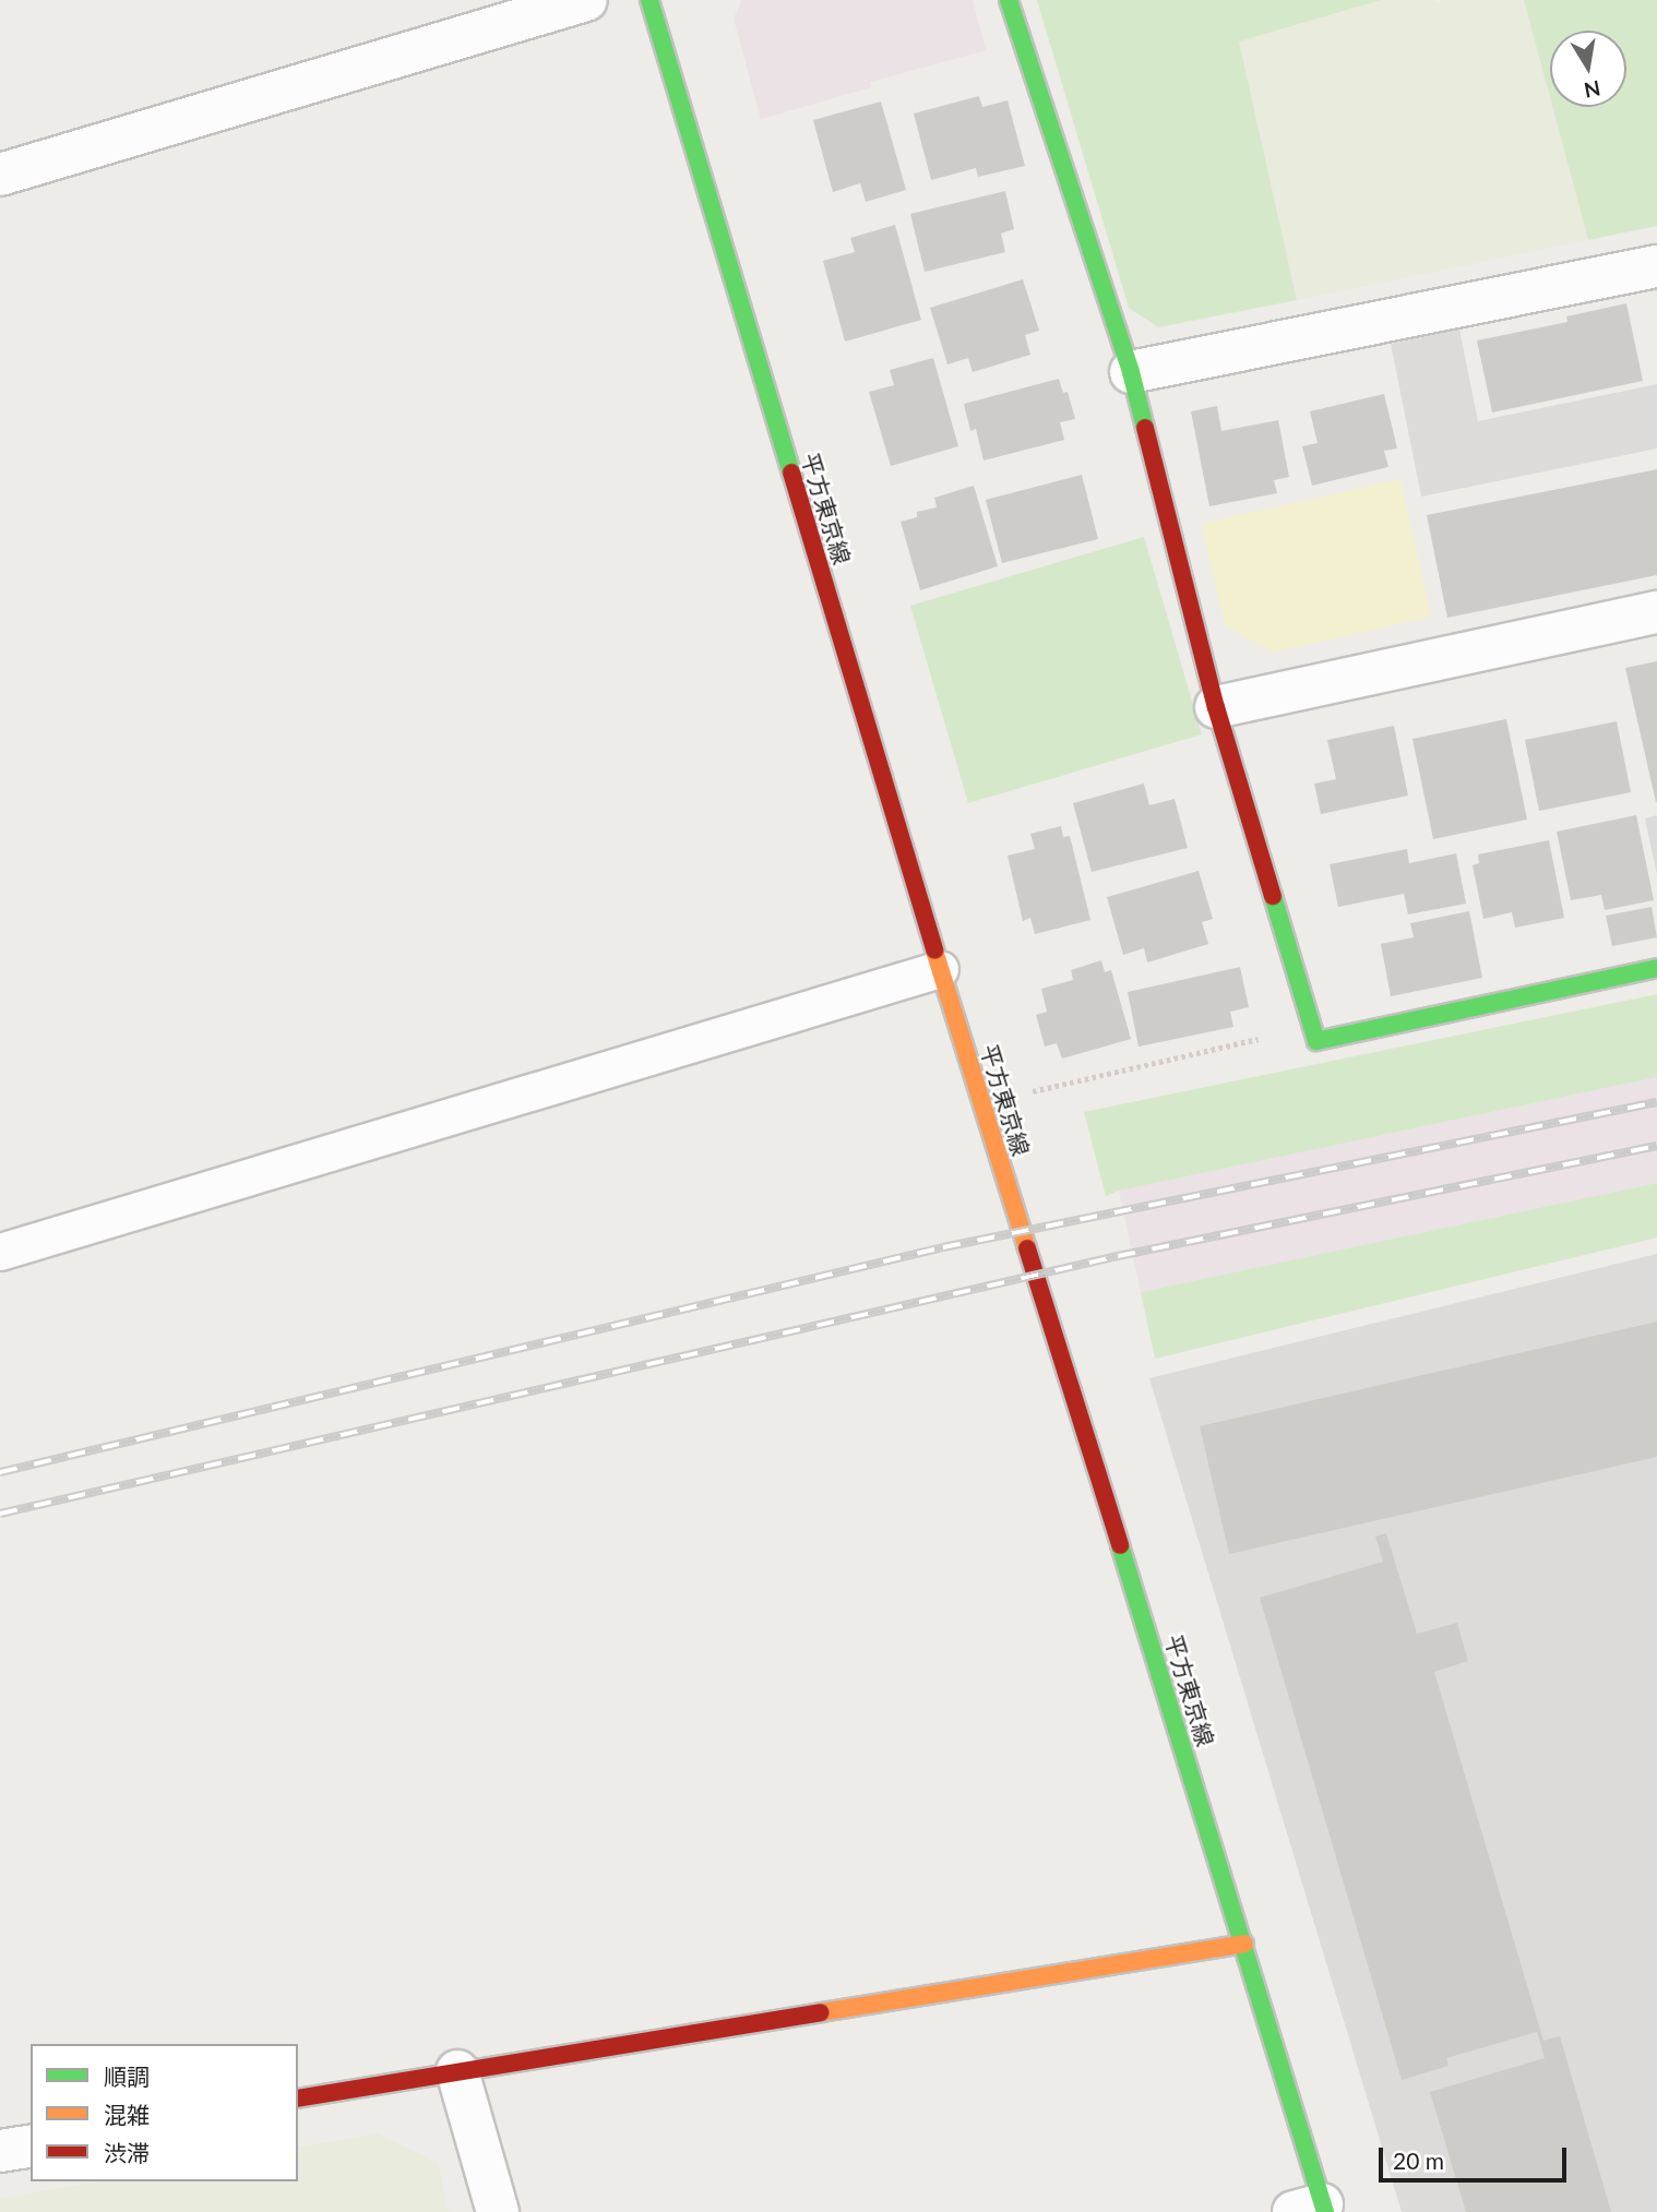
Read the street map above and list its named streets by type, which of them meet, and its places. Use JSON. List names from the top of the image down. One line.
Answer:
{"streets":{"street":["平方東京線"]},"legend":["順調","混雑","渋滞"],"scale_bar":"20 m","north":"bottom"}
